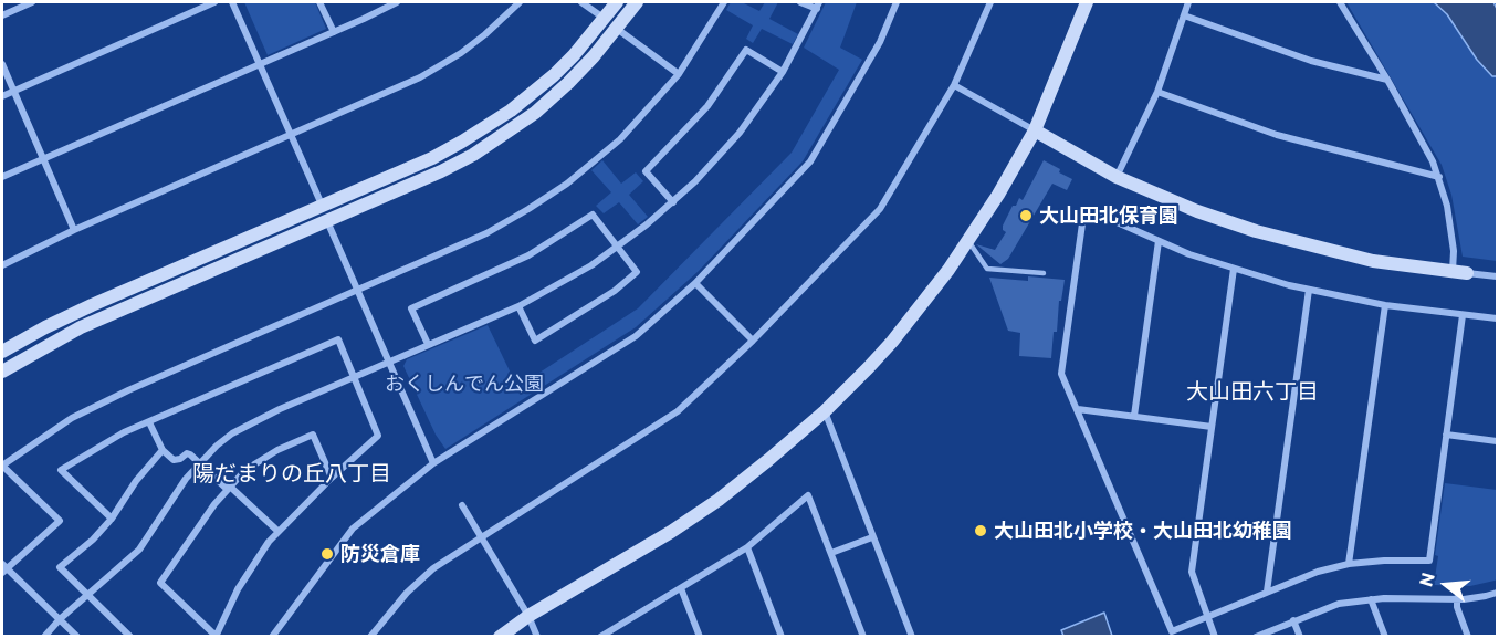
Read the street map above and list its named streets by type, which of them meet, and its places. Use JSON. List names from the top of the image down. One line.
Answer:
{"districts":["大山田六丁目","陽だまりの丘八丁目"],"parks":["おくしんでん公園"],"places":["大山田北保育園","大山田北小学校・大山田北幼稚園","防災倉庫"],"north":"left"}
